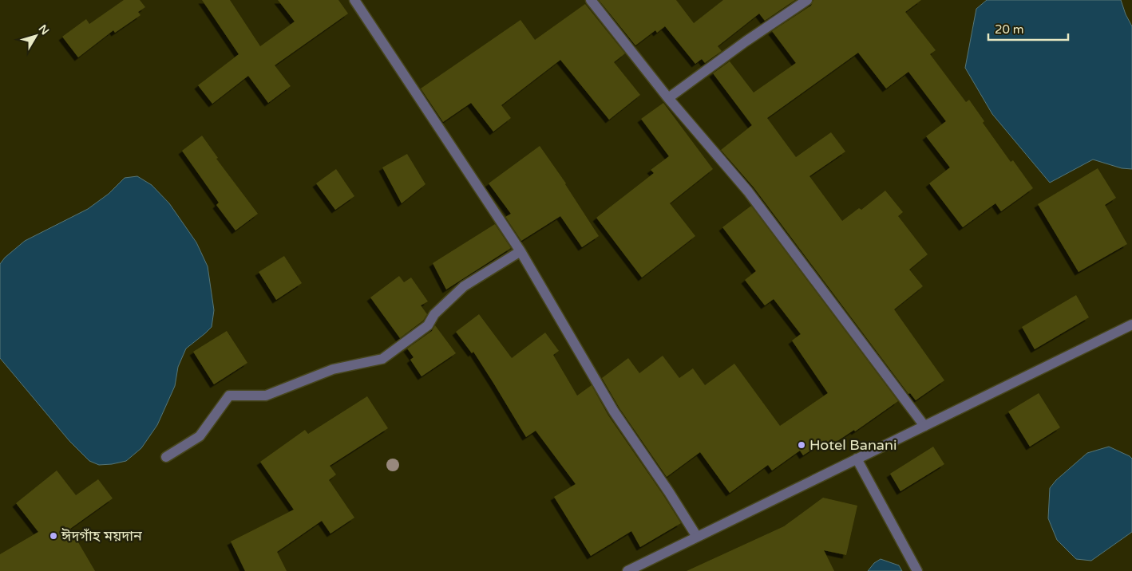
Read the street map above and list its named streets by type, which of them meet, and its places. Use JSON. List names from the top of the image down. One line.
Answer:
{"places":["Hotel Banani","ঈদগাঁহ ময়দান"],"scale_bar":"20 m","north":"top right"}
